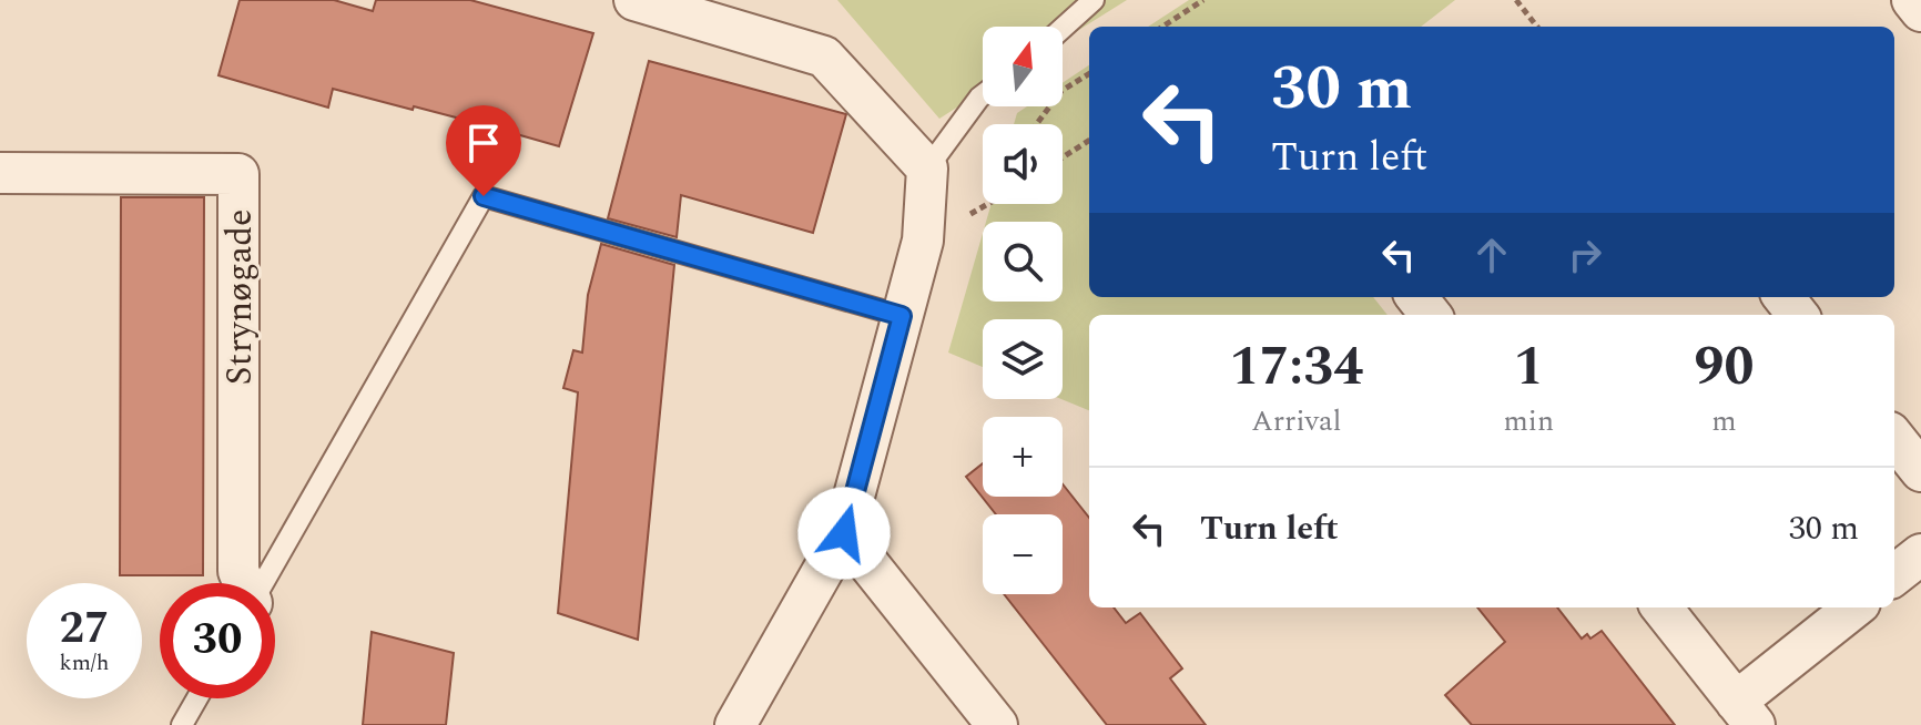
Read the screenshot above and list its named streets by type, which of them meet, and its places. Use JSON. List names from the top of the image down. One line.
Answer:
{"streets":{"street":["Strynøgade"]},"north":"top","page":{"map_buttons":["+","−"],"turn":["30 m","Turn left"],"eta":["17:34","Arrival","1","min","90","m"],"list":[{"name":"Turn left","value":"30 m"}],"speed":"27 km/h","limit":"30"}}
